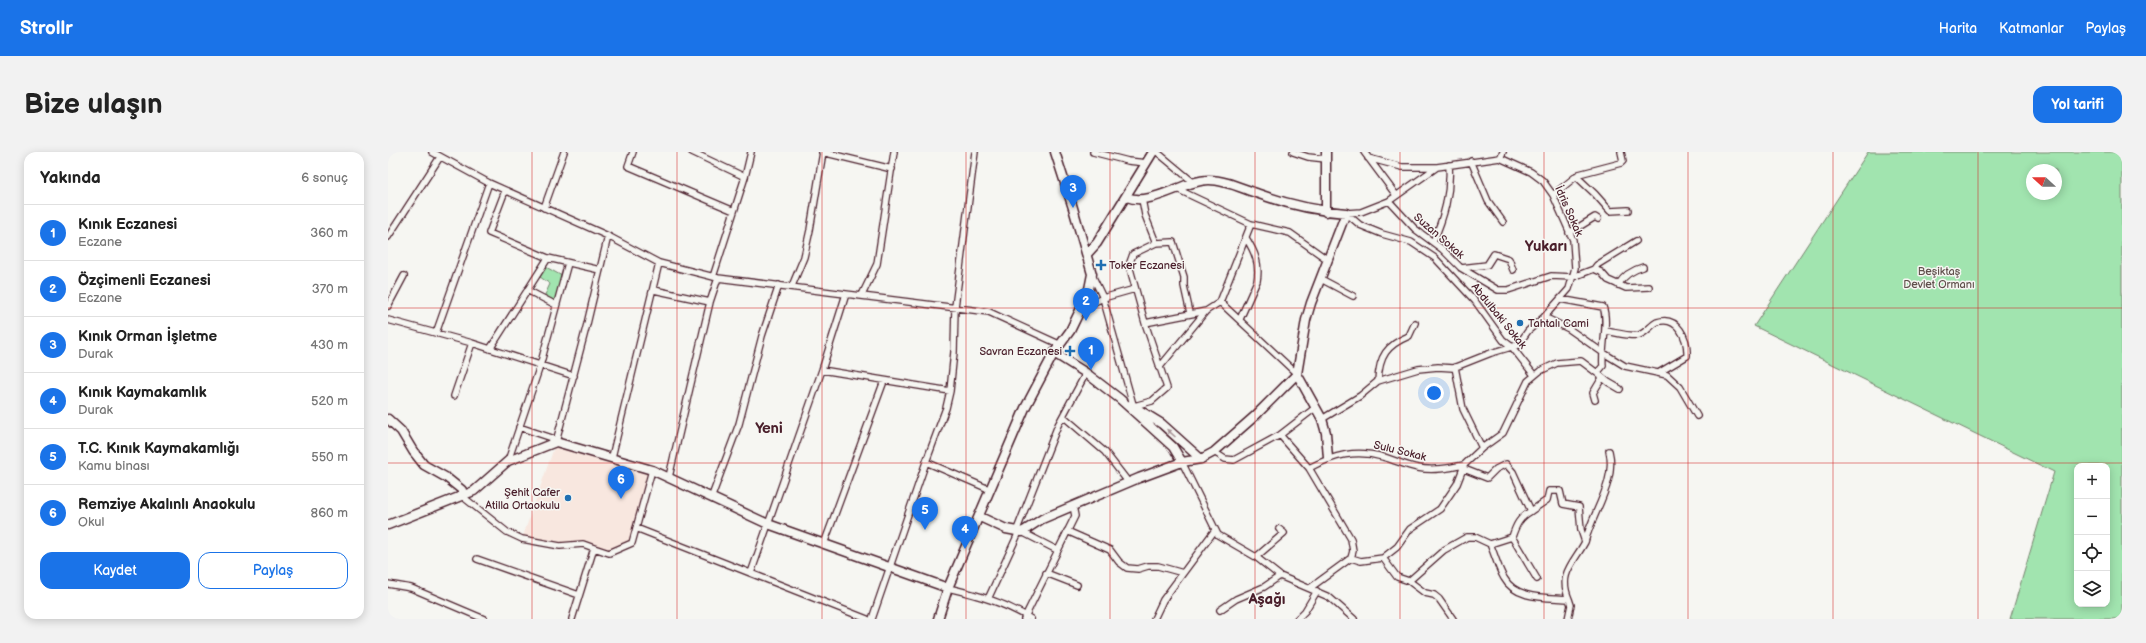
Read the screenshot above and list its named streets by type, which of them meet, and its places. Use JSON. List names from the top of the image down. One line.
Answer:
{"streets":{"street":["İdris Sokak","Suzan Sokak","Abdulbaki Sokak","Sulu Sokak"]},"crossings":[["İdris Sokak","Suzan Sokak"]],"districts":["Yukarı","Yeni","Aşağı"],"parks":["Beşiktaş Devlet Ormanı"],"places":{"health":["Toker Eczanesi","Savran Eczanesi"],"other":["Tahtalı Cami","Şehit Cafer Atilla Ortaokulu"]},"north":"left","page":{"header":"Strollr","nav":["Harita","Katmanlar","Paylaş"],"buttons":["Yol tarifi",["Kaydet","Paylaş"]],"title":"Bize ulaşın","heading":["Yakında","6 sonuç"],"pins":["3","2","1","6","5","4"],"list":[{"mark":"1","name":"Kınık Eczanesi","note":"Eczane","value":"360 m"},{"mark":"2","name":"Özçimenli Eczanesi","note":"Eczane","value":"370 m"},{"mark":"3","name":"Kınık Orman İşletme","note":"Durak","value":"430 m"},{"mark":"4","name":"Kınık Kaymakamlık","note":"Durak","value":"520 m"},{"mark":"5","name":"T.C. Kınık Kaymakamlığı","note":"Kamu binası","value":"550 m"},{"mark":"6","name":"Remziye Akalınlı Anaokulu","note":"Okul","value":"860 m"}],"map_buttons":["+","−"]}}
